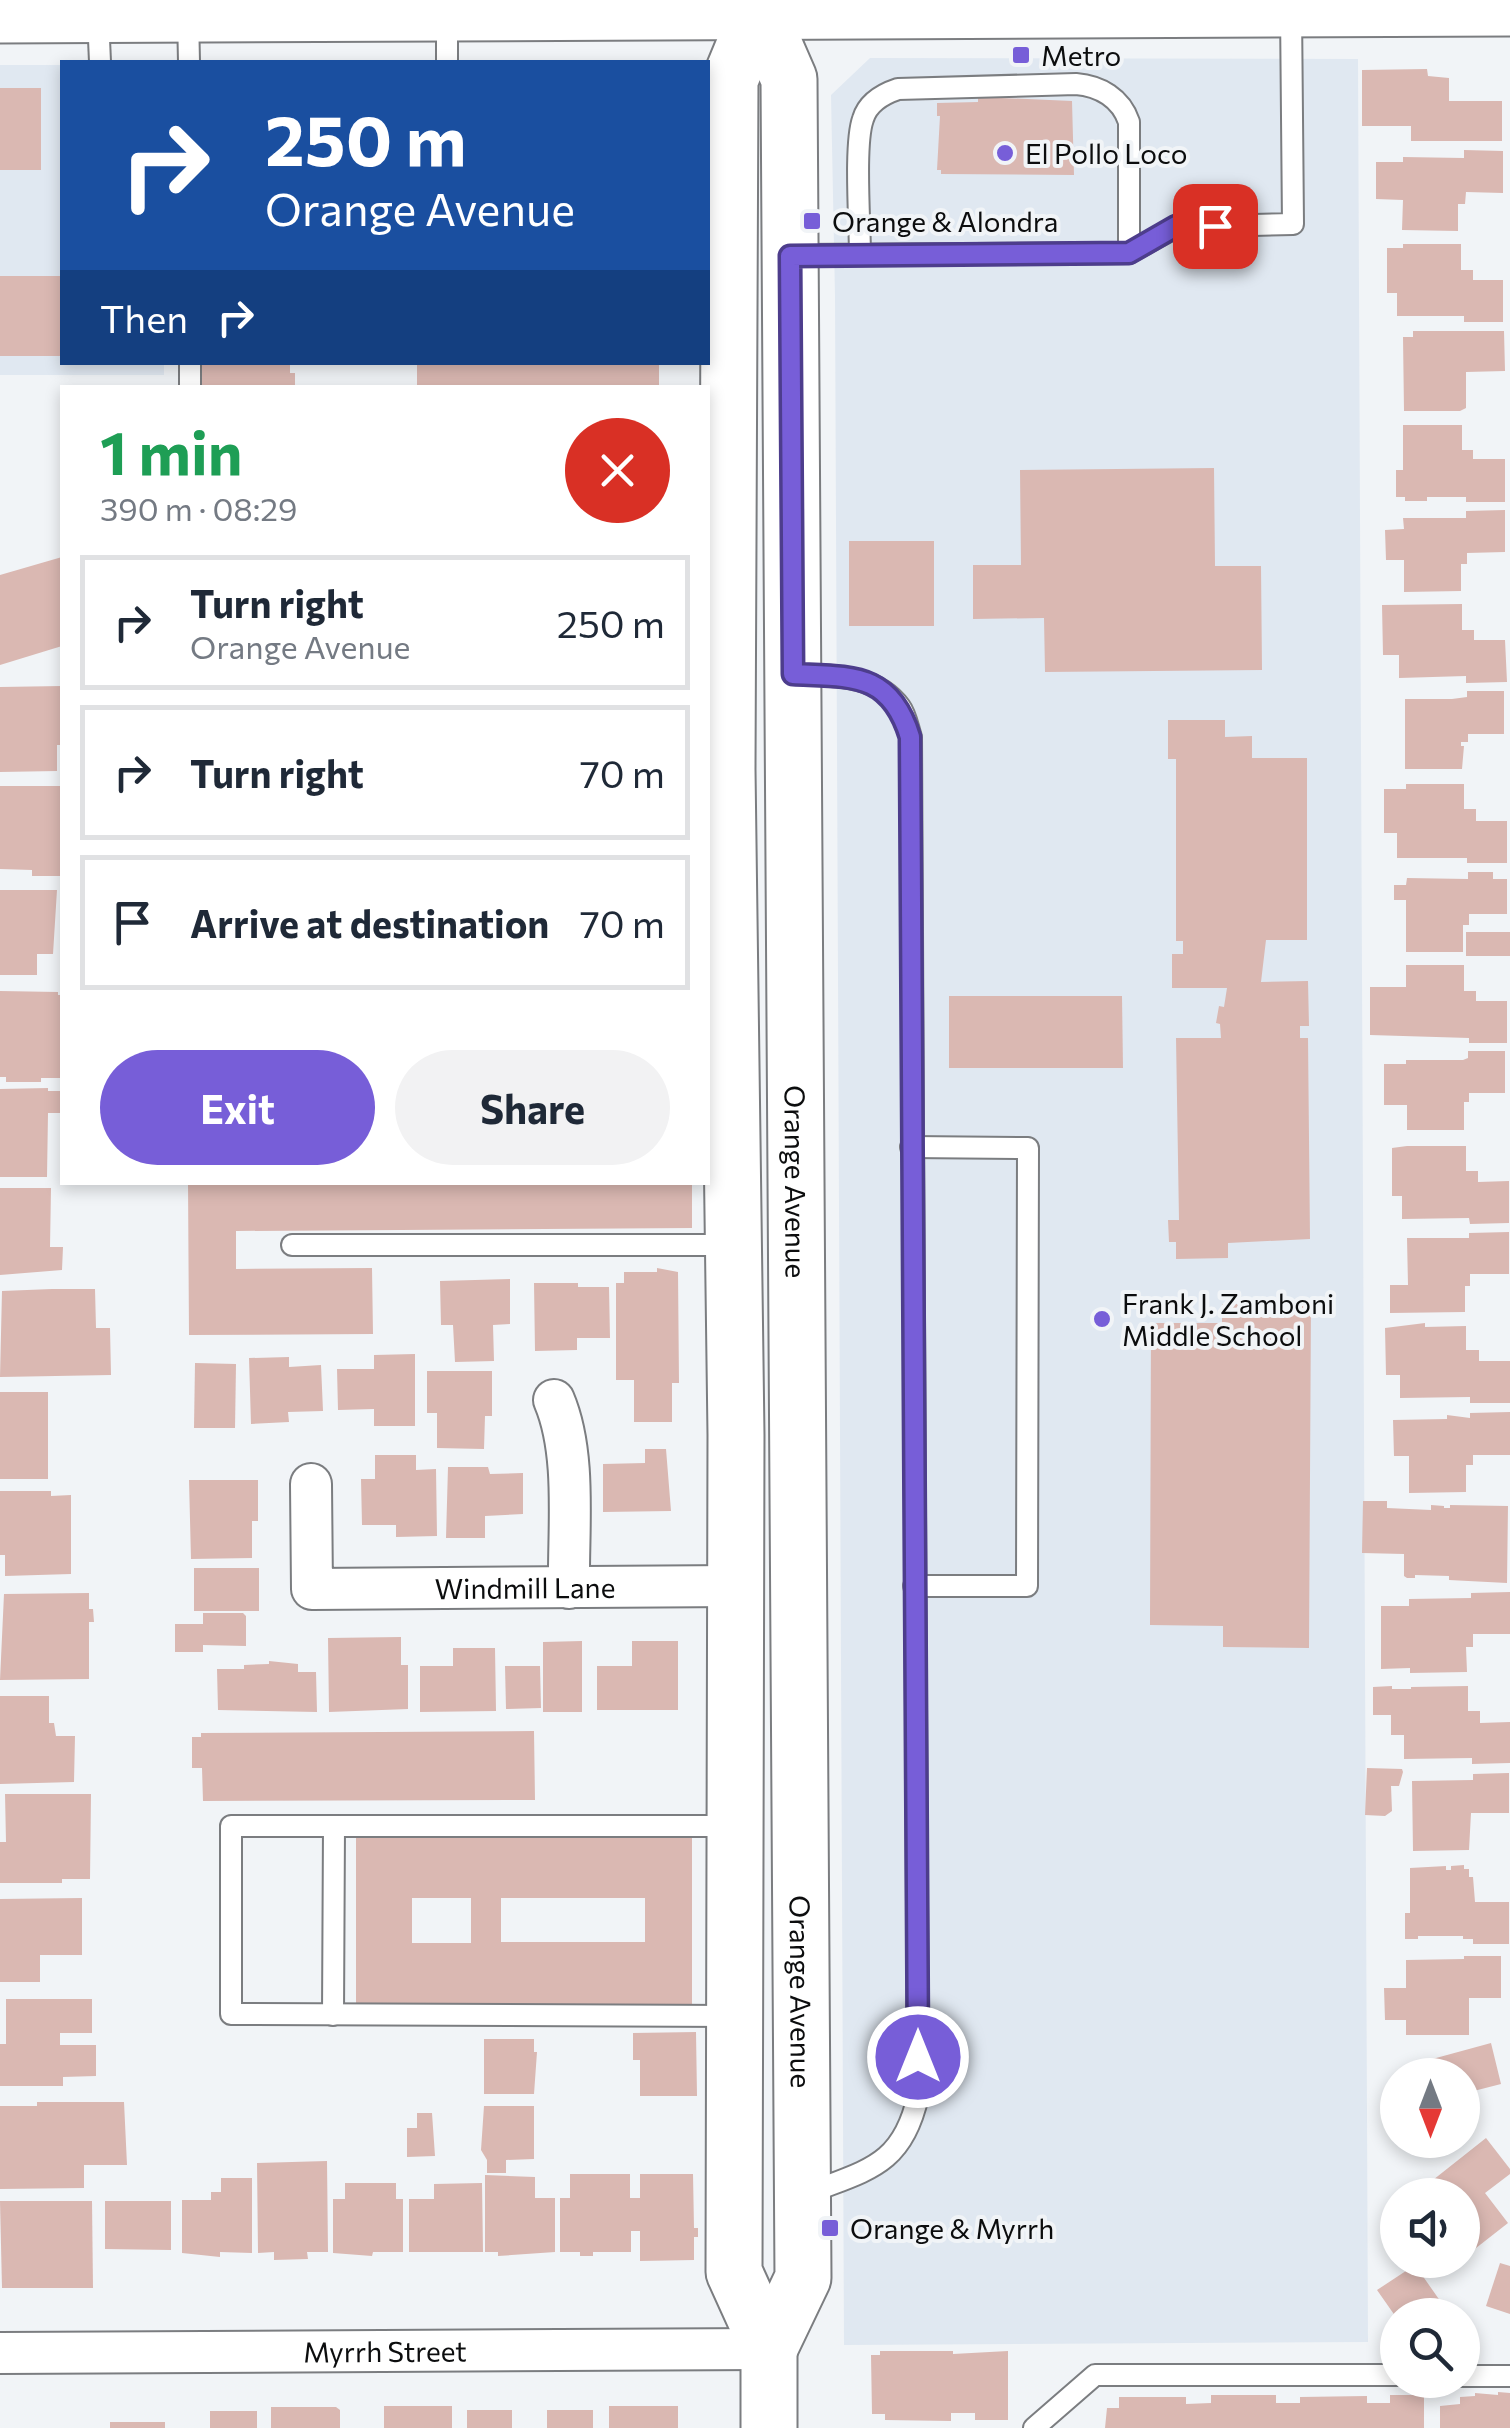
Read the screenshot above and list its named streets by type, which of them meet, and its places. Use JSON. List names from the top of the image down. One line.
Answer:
{"streets":{"street":["Orange Avenue","Windmill Lane","Myrrh Street"]},"crossings":[["Orange Avenue","Windmill Lane"],["Orange Avenue","Myrrh Street"]],"places":{"transit":["Metro","Orange & Alondra","Orange & Myrrh"],"other":["El Pollo Loco","Frank J. Zamboni Middle School"]},"north":"bottom","page":{"turn":["250 m","Orange Avenue"],"then":"Then","heading":["1 min","390 m · 08:29"],"list":[{"name":"Turn right","note":"Orange Avenue","value":"250 m"},{"name":"Turn right","value":"70 m"},{"name":"Arrive at destination","value":"70 m"}],"buttons":["Exit","Share"]}}
